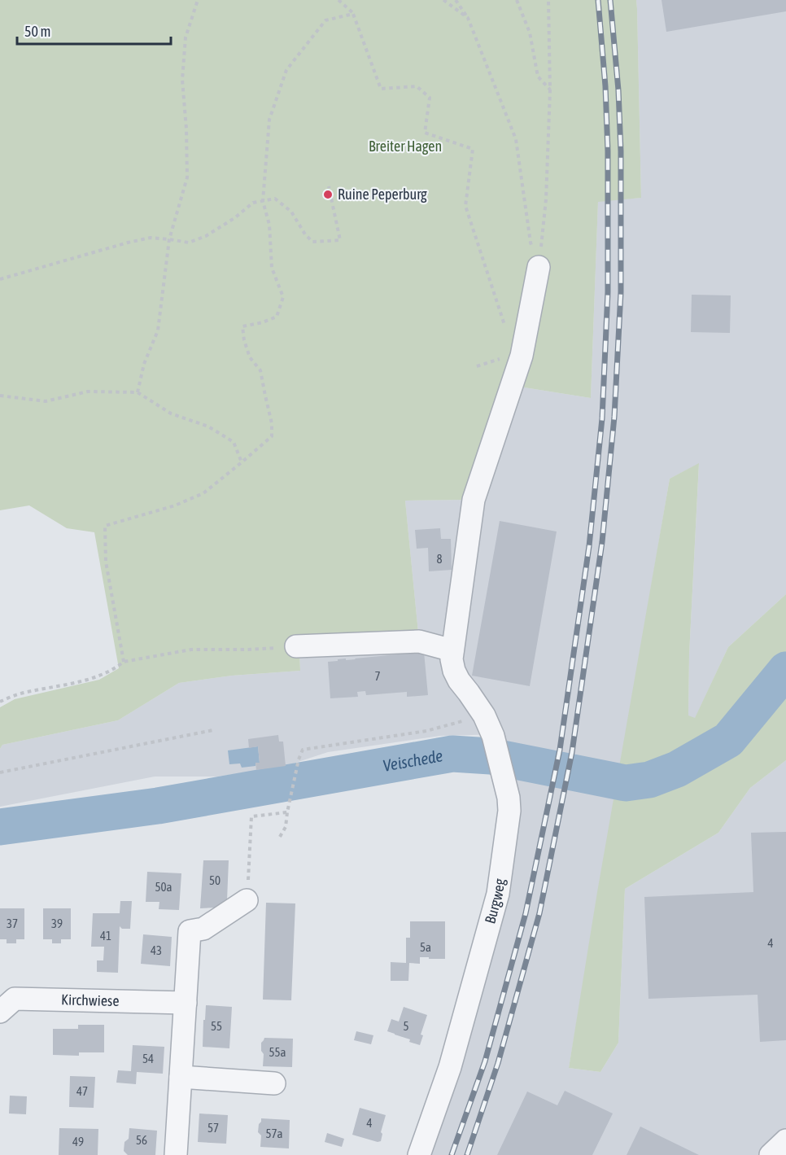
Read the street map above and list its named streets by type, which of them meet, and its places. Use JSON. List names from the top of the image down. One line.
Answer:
{"streets":{"street":["Burgweg","Kirchwiese"]},"water":["Veischede"],"parks":["Breiter Hagen"],"places":["Ruine Peperburg"],"house_numbers":["8","7","50","50a","37","39","41","4","5a","43","55","5","55a","54","47","4","57","57a","56","49"],"scale_bar":"50 m"}
